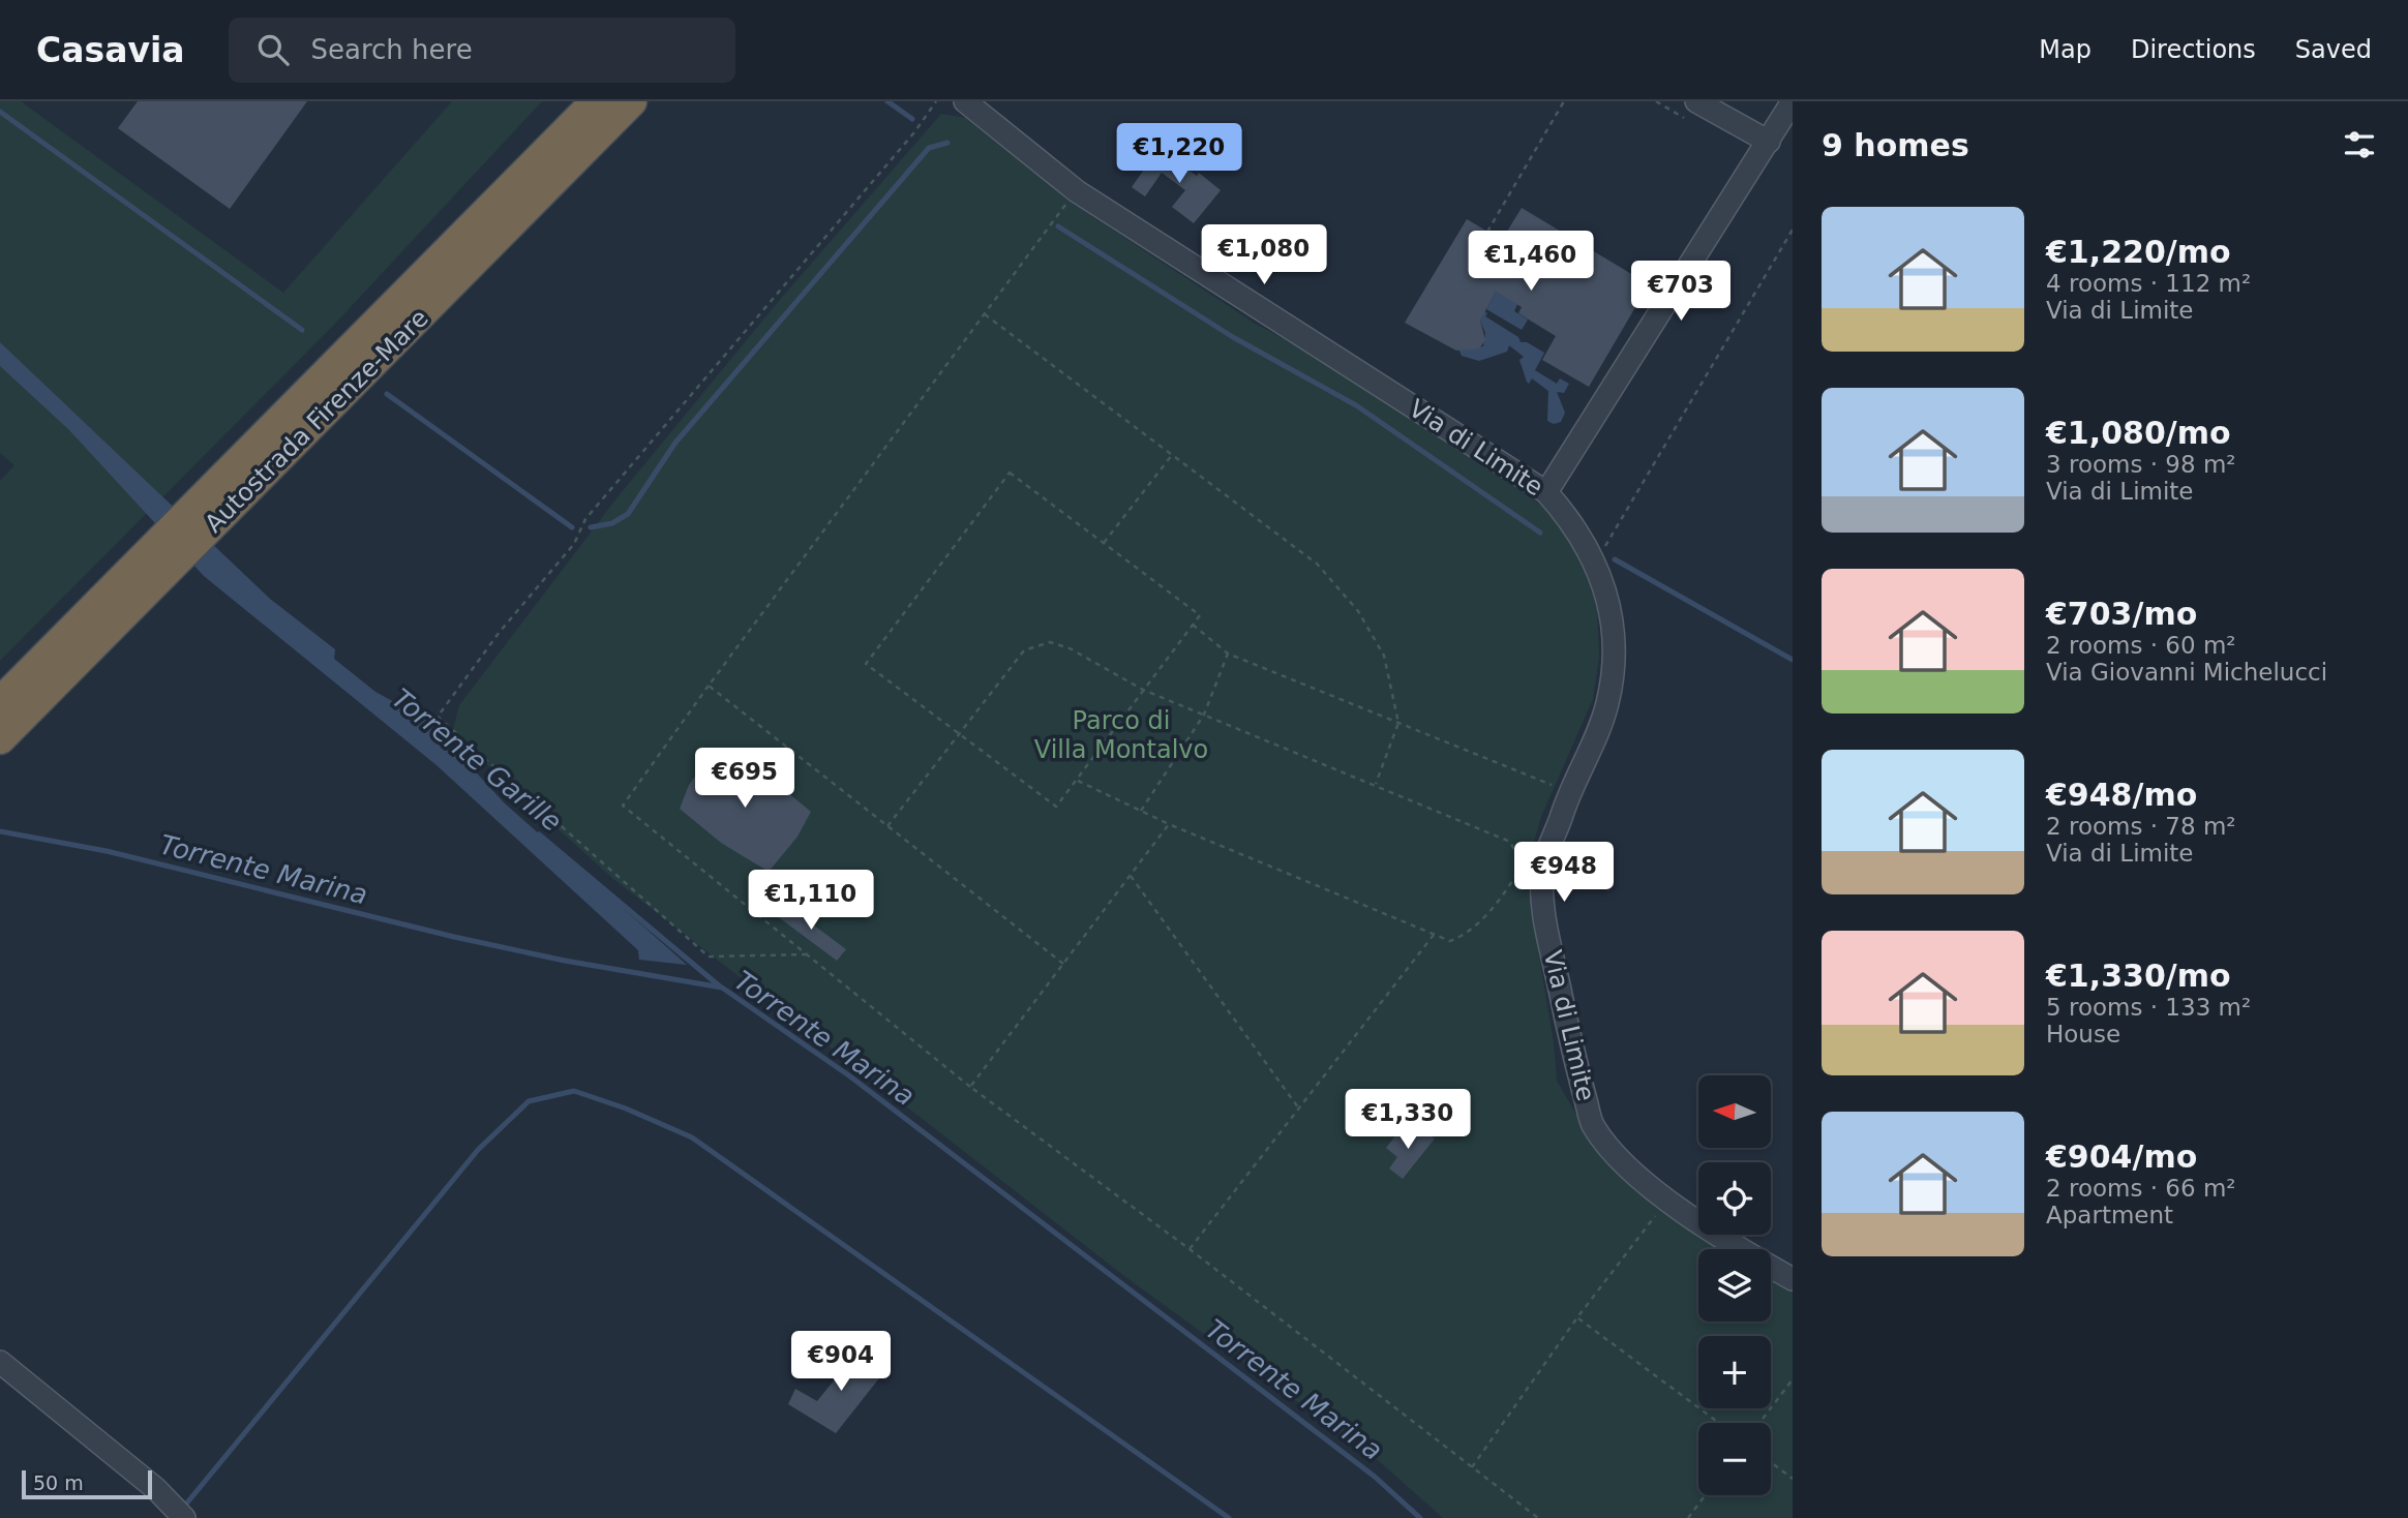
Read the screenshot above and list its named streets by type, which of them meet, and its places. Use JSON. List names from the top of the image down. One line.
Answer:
{"streets":{"highway":["Autostrada Firenze-Mare"],"street":["Via di Limite"]},"water":["Torrente Garille","Torrente Marina"],"parks":["Parco di Villa Montalvo"],"scale_bar":"50 m","north":"left","page":{"header":"Casavia","search":"Search here","nav":["Map","Directions","Saved"],"heading":"9 homes","price":["€1,220","€1,080","€1,460","€703","€695","€948","€1,110","€1,330","€904"],"list":[{"name":"€1,220/mo","note":"4 rooms · 112 m² · Via di Limite"},{"name":"€1,080/mo","note":"3 rooms · 98 m² · Via di Limite"},{"name":"€703/mo","note":"2 rooms · 60 m² · Via Giovanni Michelucci"},{"name":"€948/mo","note":"2 rooms · 78 m² · Via di Limite"},{"name":"€1,330/mo","note":"5 rooms · 133 m² · House"},{"name":"€904/mo","note":"2 rooms · 66 m² · Apartment"}],"map_buttons":["+","−"],"scale":"50 m"}}
